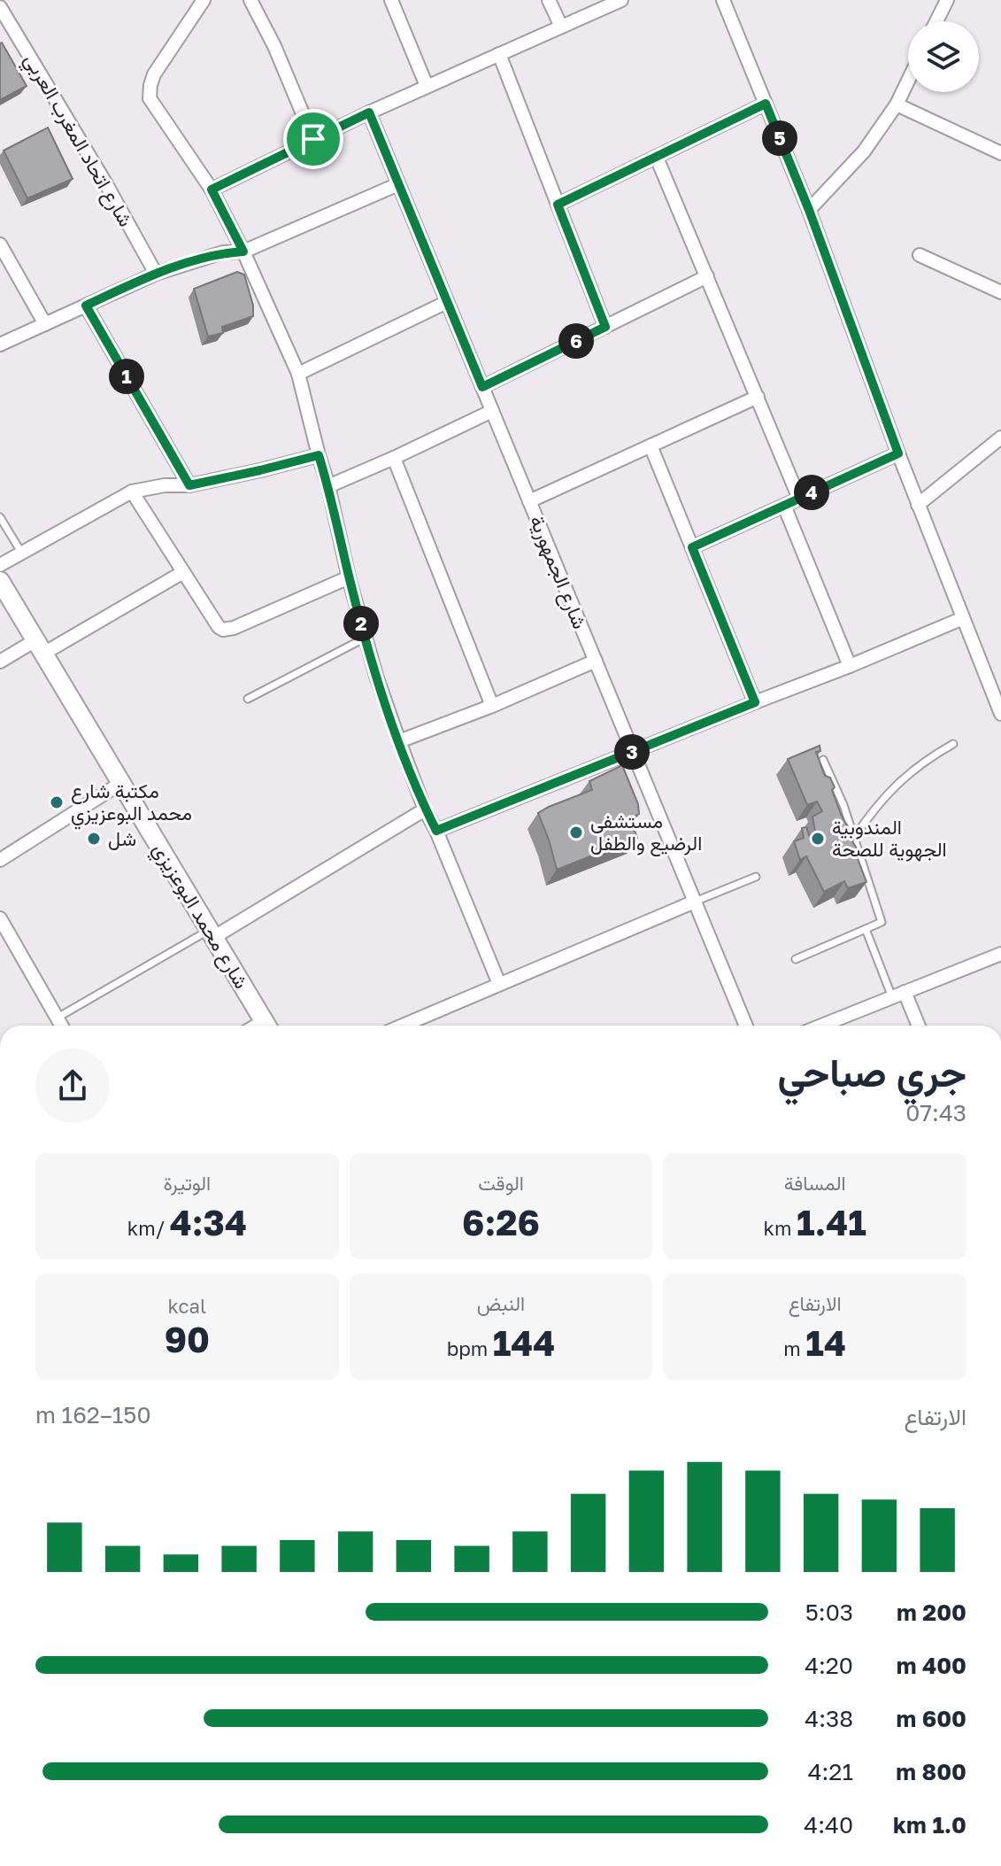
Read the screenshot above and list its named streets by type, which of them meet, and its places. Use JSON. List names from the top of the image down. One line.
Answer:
{"streets":{"main road":["شارع محمد البوعزيزي"],"street":["شارع اتحاد المغرب العربي","شارع الجمهورية"]},"places":["مكتبة شارع محمد البوعزيزي","مستشفى الرضيع والطفل","شل","المندوبية الجهوية للصحة"],"page":{"pins":["5","6","1","4","2","3"],"heading":["جري صباحي","07:43"],"stats":[["المسافة","1.41 km"],["الوقت","6:26"],["الوتيرة","4:34 /km"],["الارتفاع","14 m"],["النبض","144 bpm"],["kcal","90"]],"chart":["الارتفاع","150–162 m"],"list":[{"name":"200 m","note":"5:03"},{"name":"400 m","note":"4:20"},{"name":"600 m","note":"4:38"},{"name":"800 m","note":"4:21"},{"name":"1.0 km","note":"4:40"}]}}
